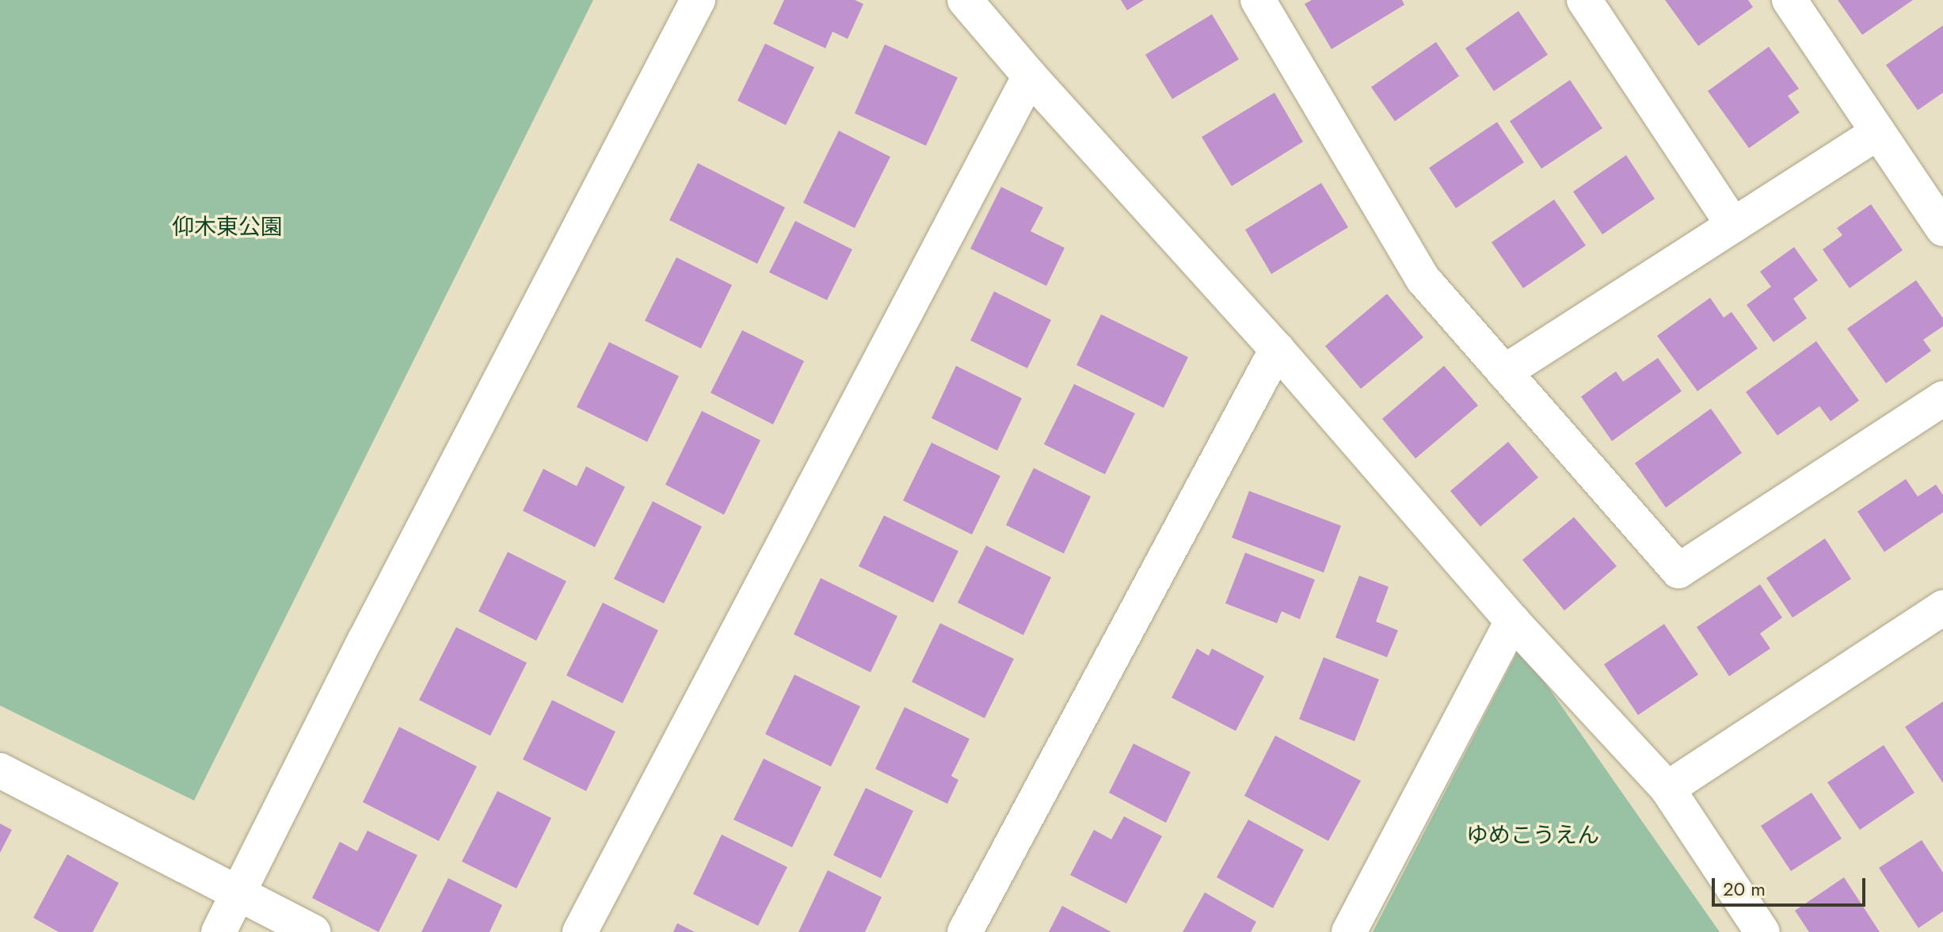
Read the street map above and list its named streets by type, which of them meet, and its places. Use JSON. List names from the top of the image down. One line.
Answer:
{"parks":["仰木東公園","ゆめこうえん"],"scale_bar":"20 m"}
